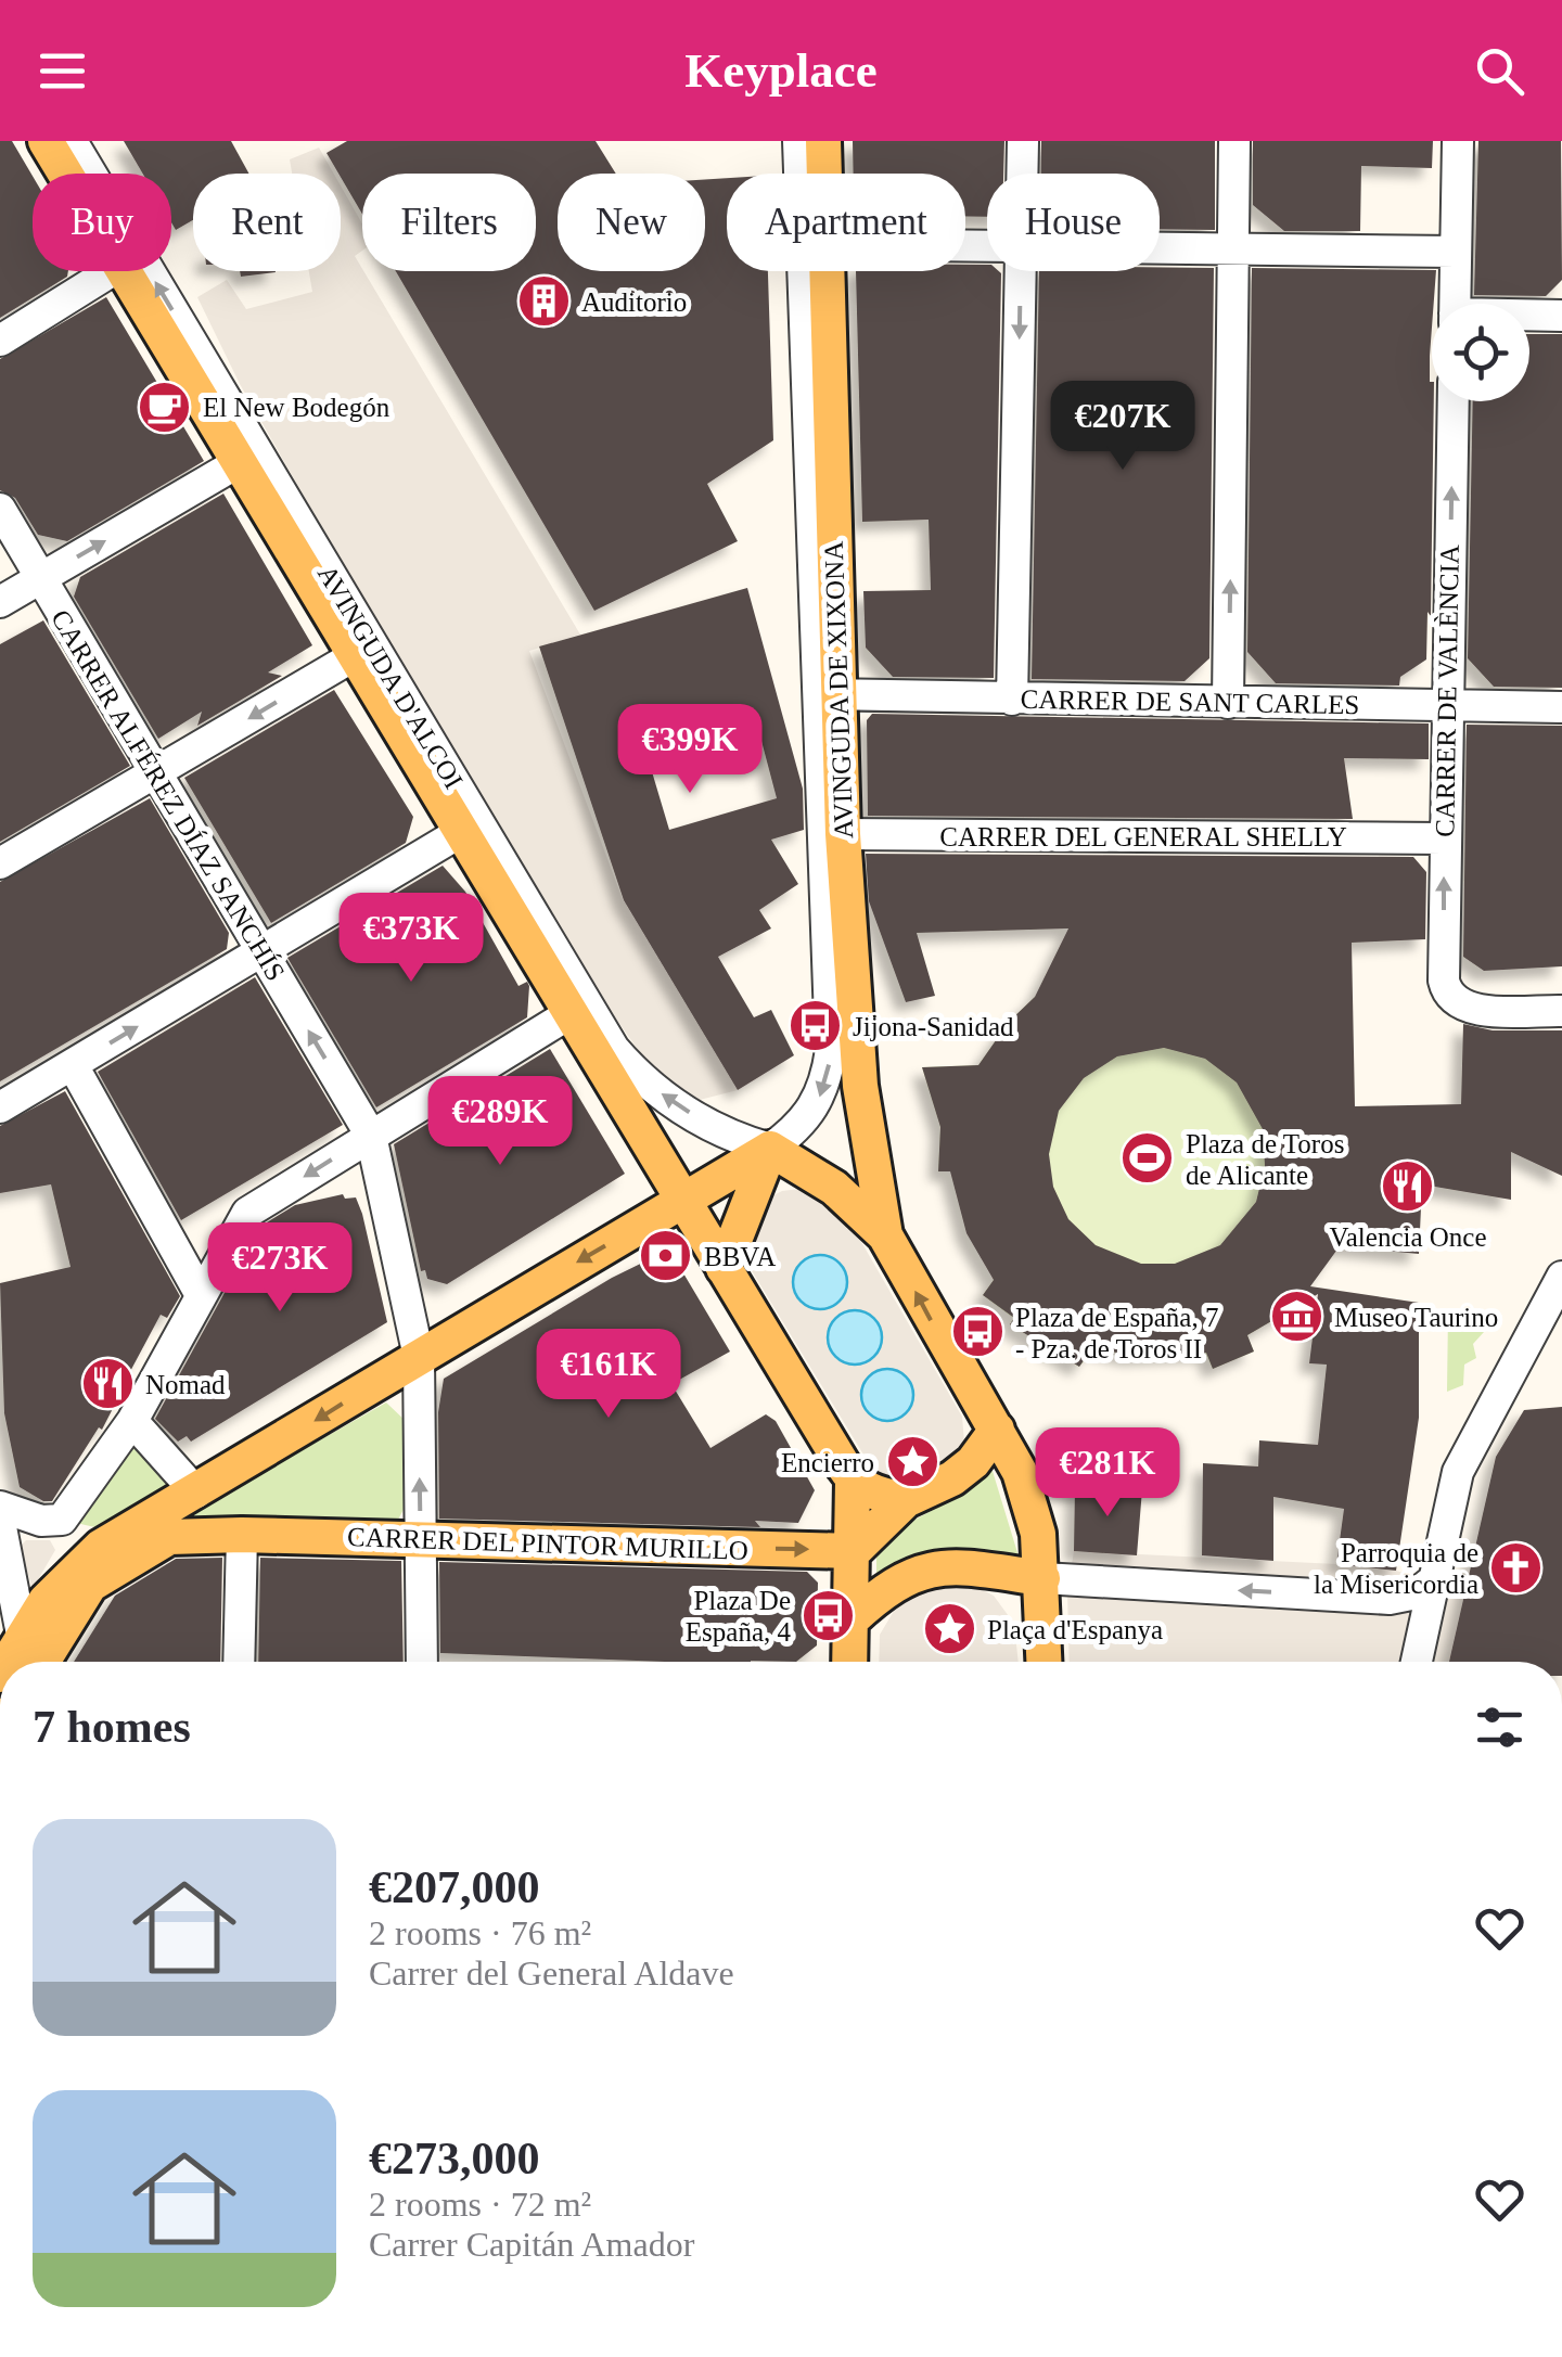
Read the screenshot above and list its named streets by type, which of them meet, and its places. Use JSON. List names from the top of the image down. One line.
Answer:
{"streets":{"main road":["AVINGUDA D'ALCOI","AVINGUDA DE XIXONA","CARRER DEL PINTOR MURILLO"],"street":["CARRER DE VALÈNCIA","CARRER DE SANT CARLES","CARRER ALFÉREZ DÍAZ SANCHÍS","CARRER DEL GENERAL SHELLY"]},"crossings":[["AVINGUDA D'ALCOI","AVINGUDA DE XIXONA"],["AVINGUDA DE XIXONA","CARRER DE SANT CARLES"],["AVINGUDA DE XIXONA","CARRER DEL GENERAL SHELLY"],["CARRER DE VALÈNCIA","CARRER DE SANT CARLES"],["CARRER DE VALÈNCIA","CARRER DEL GENERAL SHELLY"],["CARRER ALFÉREZ DÍAZ SANCHÍS","CARRER DEL PINTOR MURILLO"]],"one_way":["CARRER DEL PINTOR MURILLO"],"places":{"building":["Auditorio"],"cafe":["El New Bodegón"],"bus stop":["Jijona-Sanidad","Plaza de España, 7 - Pza. de Toros II","Plaza De España, 4"],"sports":["Plaza de Toros de Alicante"],"restaurant":["Valencia Once","Nomad"],"bank":["BBVA"],"museum":["Museo Taurino"],"place":["Encierro","Plaça d'Espanya"],"church":["Parroquia de la Misericordia"]},"page":{"header":"Keyplace","chip":["Buy","Rent","Filters","New","Apartment","House"],"price":["€207K","€399K","€373K","€289K","€273K","€161K","€281K"],"heading":"7 homes","list":[{"name":"€207,000","note":"2 rooms · 76 m² · Carrer del General Aldave"},{"name":"€273,000","note":"2 rooms · 72 m² · Carrer Capitán Amador"}]}}
